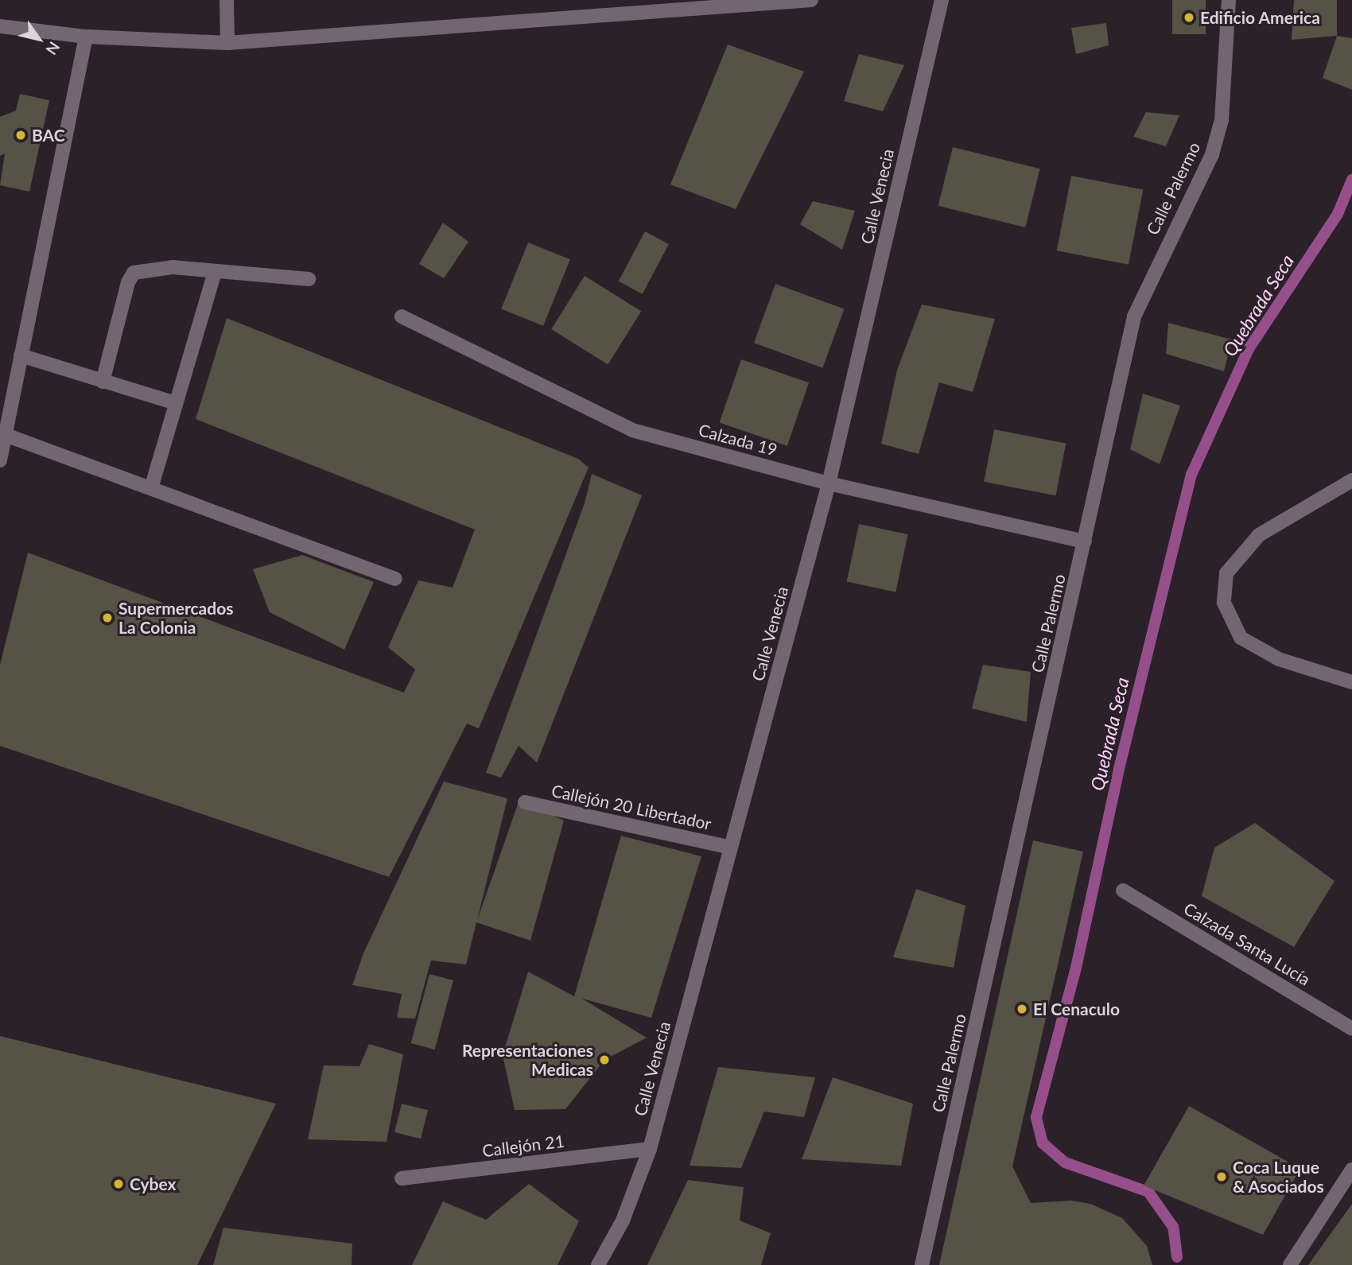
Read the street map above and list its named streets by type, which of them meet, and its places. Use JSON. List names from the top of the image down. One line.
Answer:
{"streets":{"street":["Calle Palermo","Calle Venecia","Calzada 19","Callejón 20 Libertador","Calzada Santa Lucía","Callejón 21"]},"crossings":[["Calle Palermo","Calzada 19"],["Calle Venecia","Calzada 19"],["Calle Venecia","Callejón 20 Libertador"],["Calle Venecia","Callejón 21"]],"water":["Quebrada Seca"],"places":["Edificio America","BAC","Supermercados La Colonia","El Cenaculo","Representaciones Medicas","Coca Luque & Asociados","Cybex"],"north":"bottom right"}
